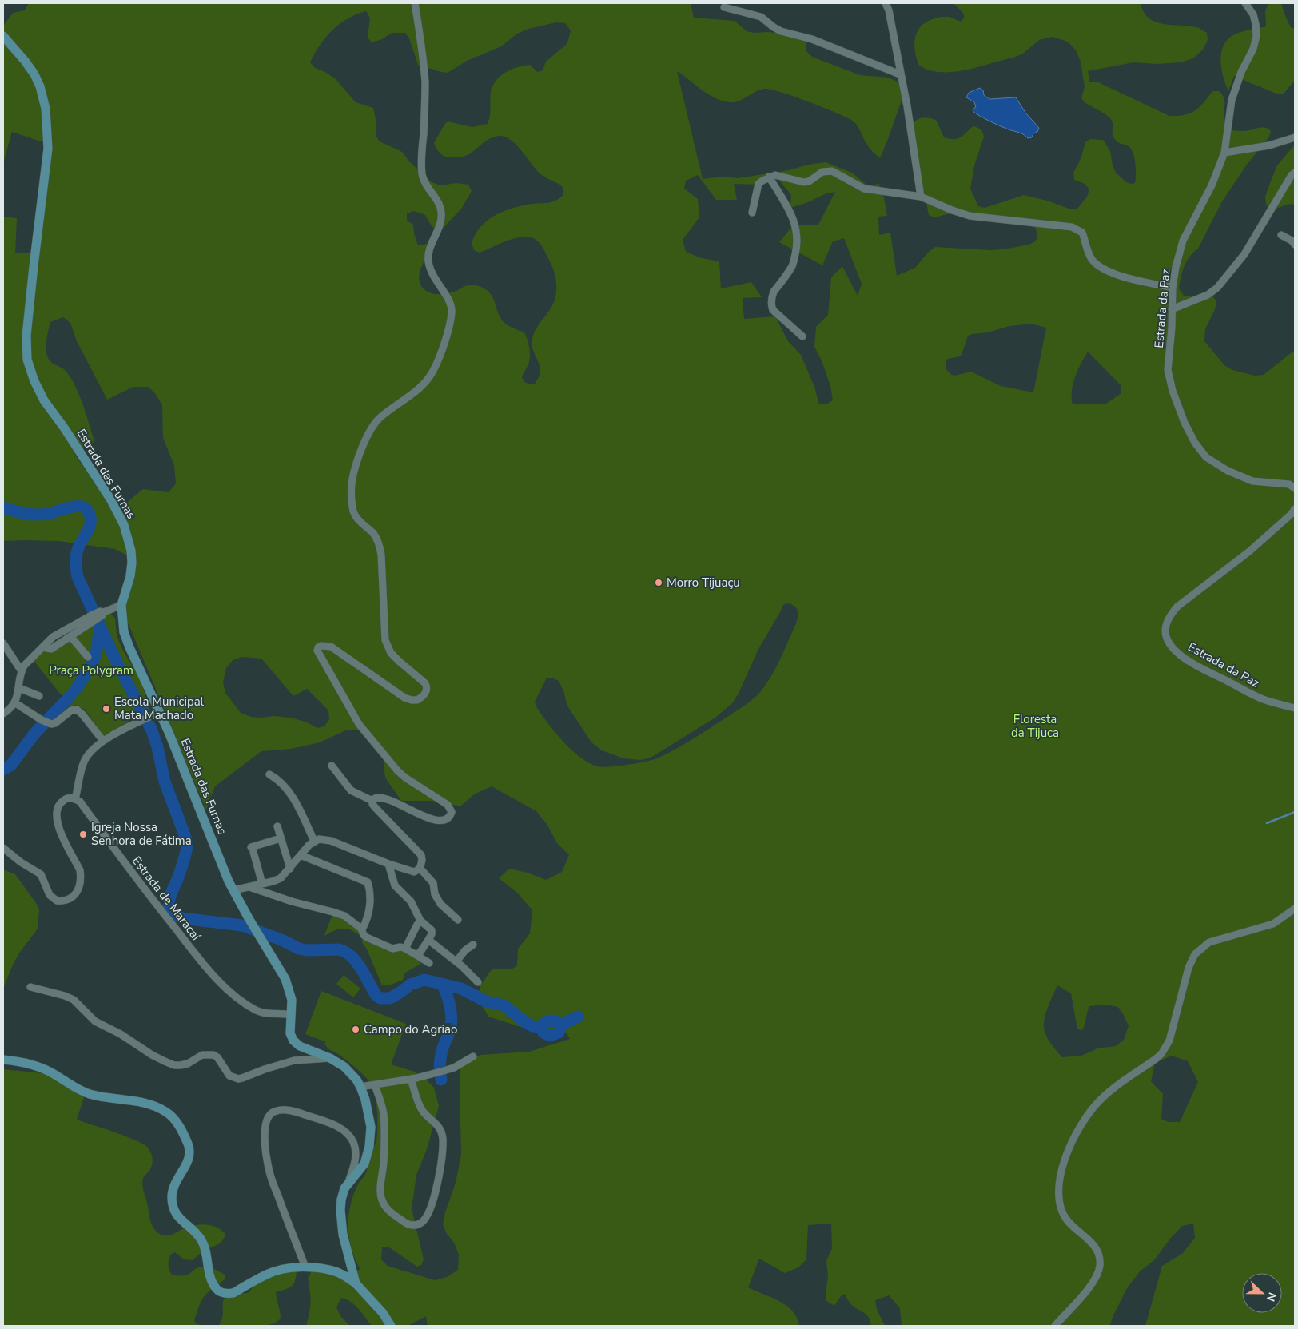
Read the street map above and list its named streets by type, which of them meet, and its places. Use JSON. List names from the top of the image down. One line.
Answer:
{"streets":{"main road":["Estrada das Furnas"],"street":["Estrada da Paz","Estrada de Maracaí"]},"crossings":[["Estrada das Furnas","Estrada de Maracaí"]],"parks":["Praça Polygram","Floresta da Tijuca"],"places":["Morro Tijuaçu","Escola Municipal Mata Machado","Igreja Nossa Senhora de Fátima","Campo do Agrião"],"north":"right"}
